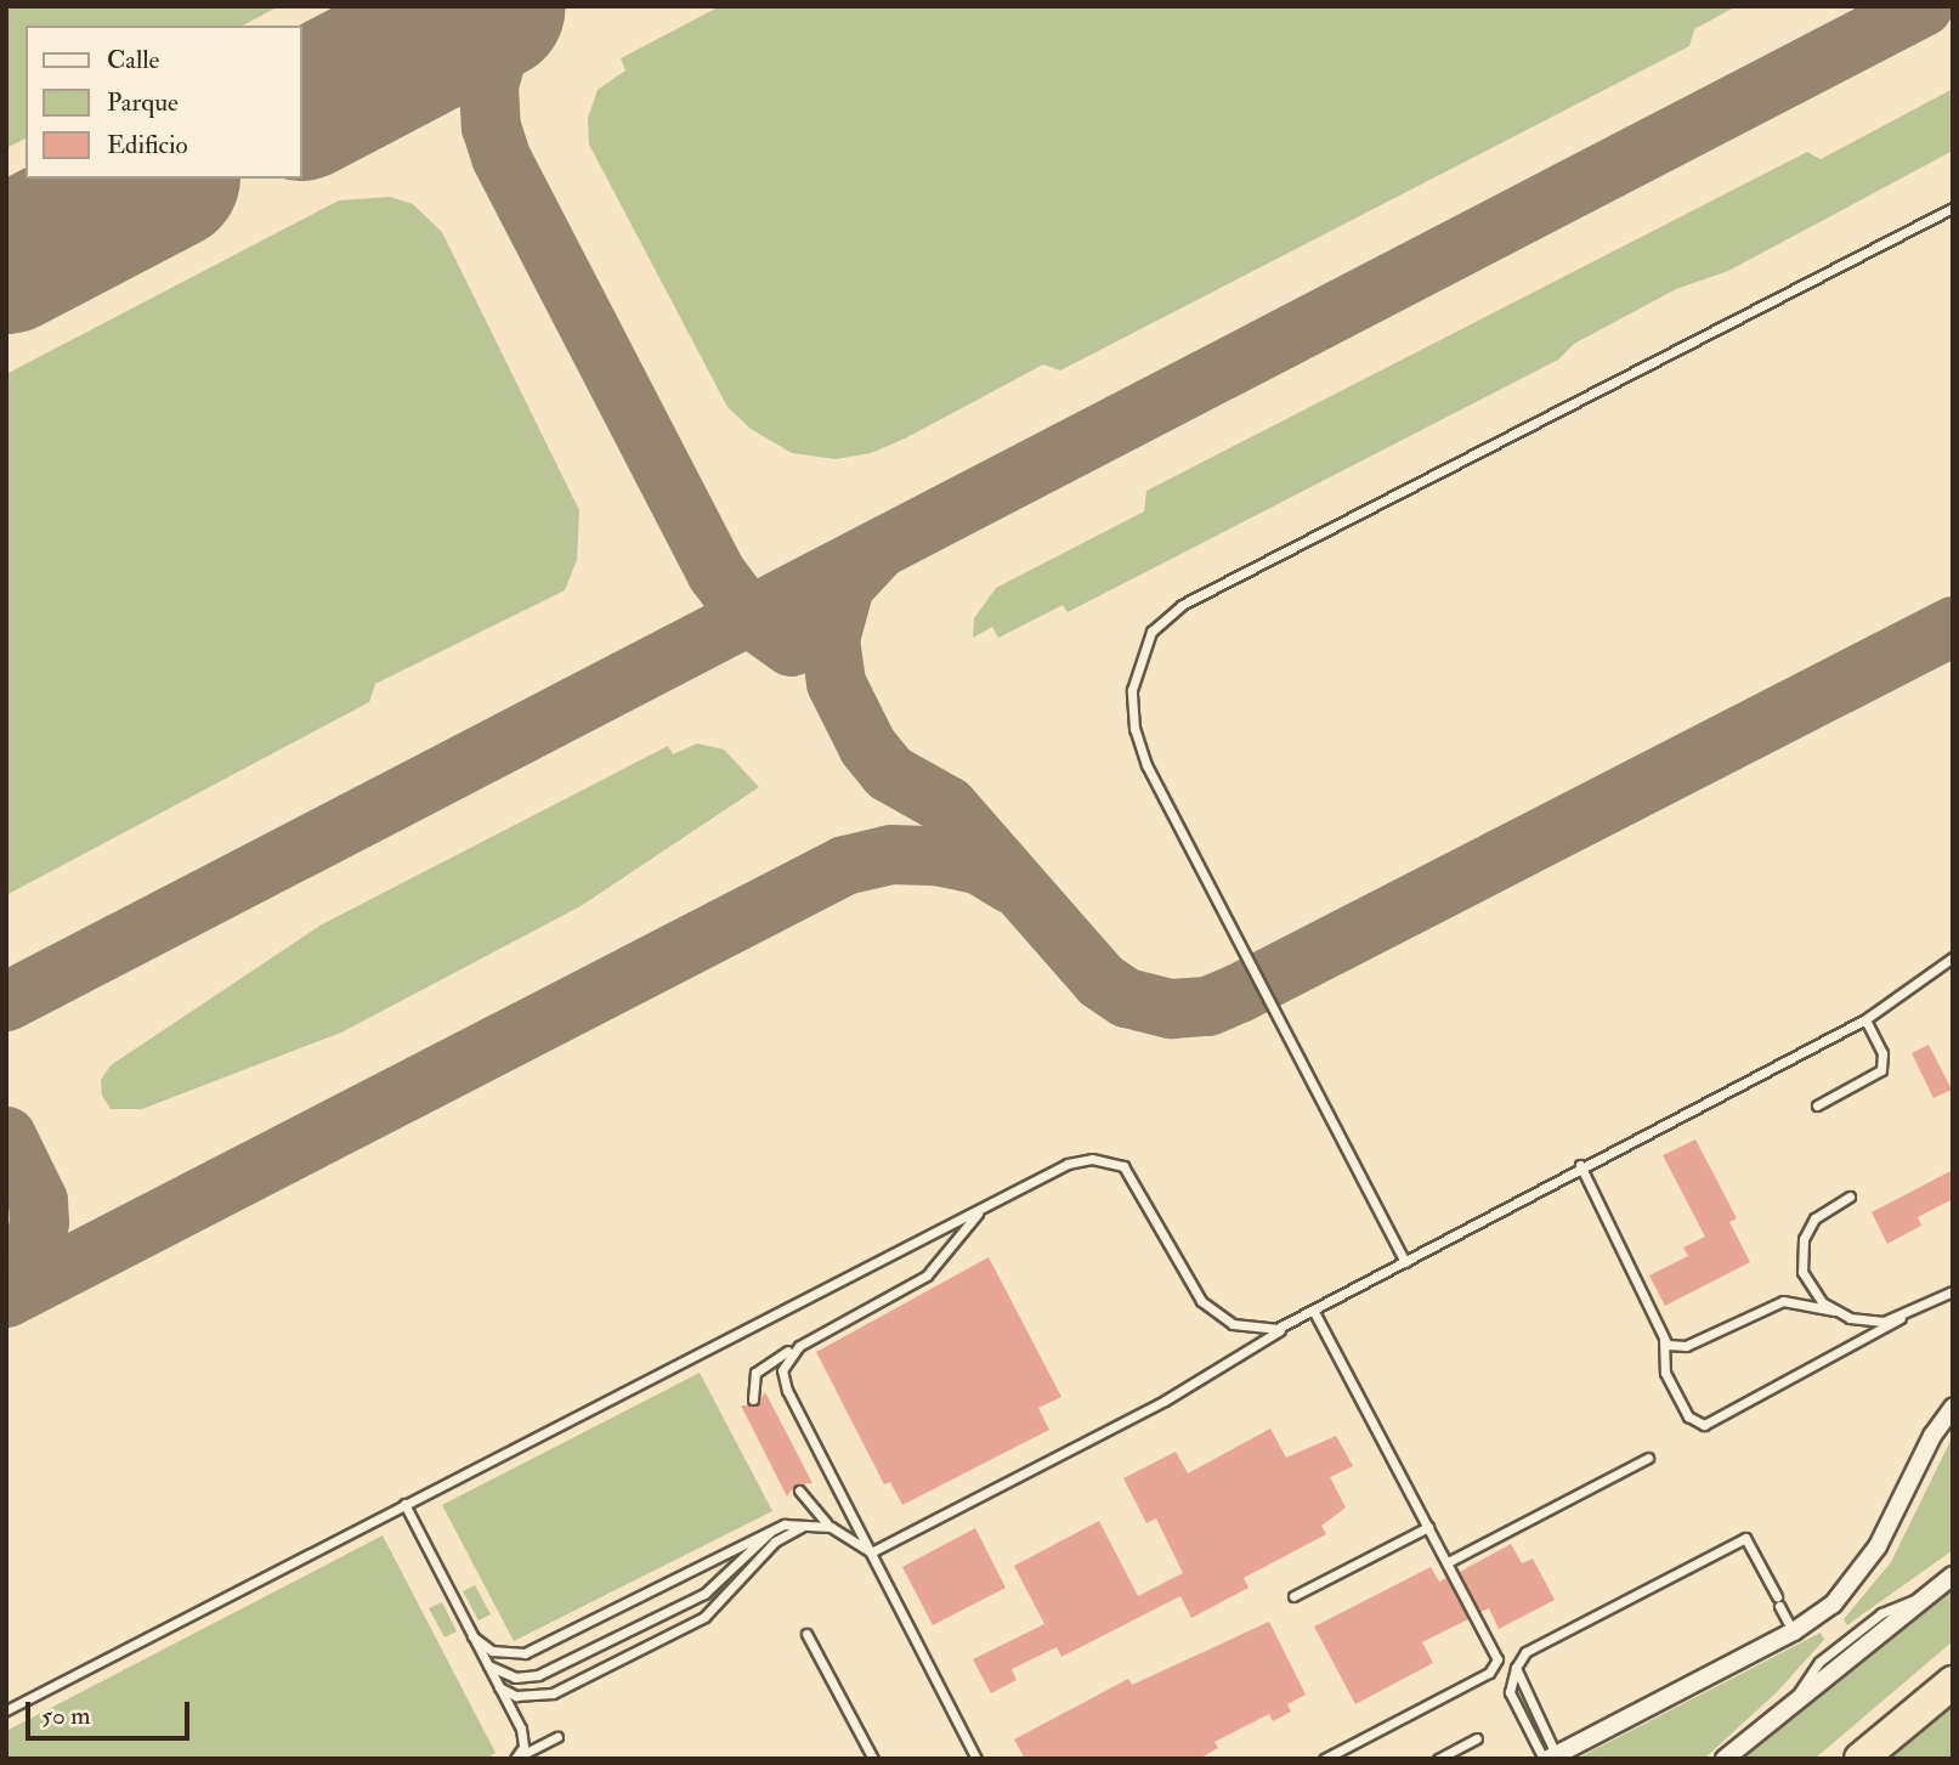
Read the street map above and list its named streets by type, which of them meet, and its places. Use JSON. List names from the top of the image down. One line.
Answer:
{"legend":["Calle","Parque","Edificio"],"scale_bar":"50 m"}
